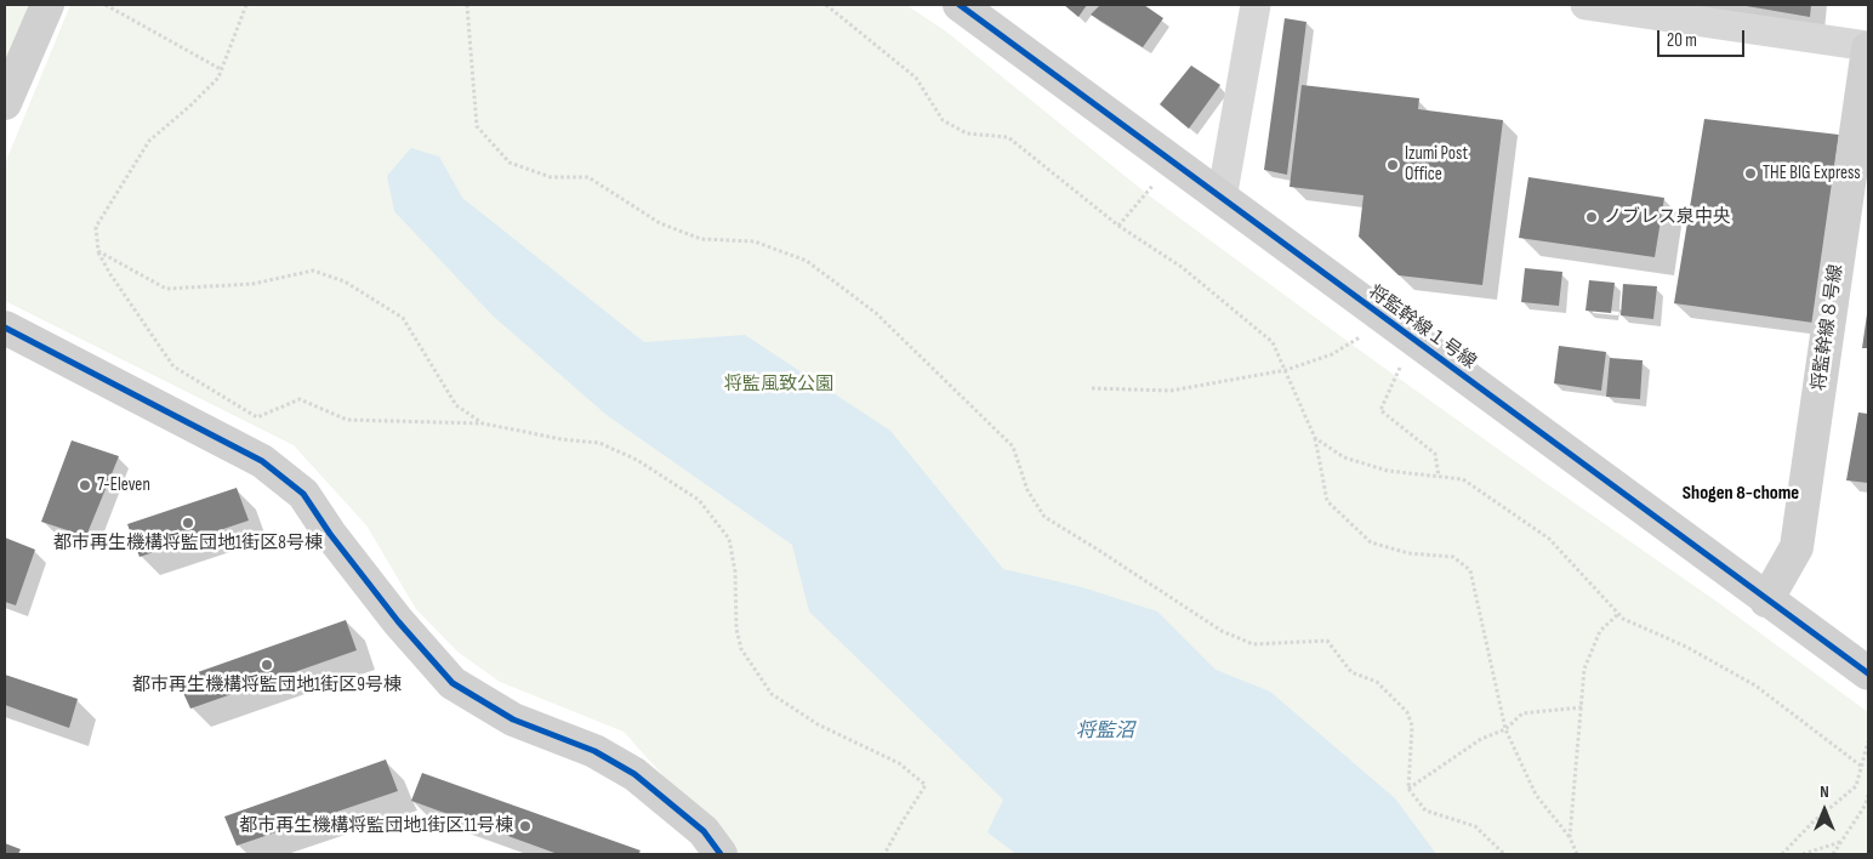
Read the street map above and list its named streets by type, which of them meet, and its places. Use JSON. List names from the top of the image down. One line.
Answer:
{"streets":{"street":["将監幹線１号線","将監幹線８号線"]},"crossings":[["将監幹線１号線","将監幹線８号線"]],"districts":["Shogen 8-chome"],"water":["将監沼"],"parks":["将監風致公園"],"places":["Izumi Post Office","THE BIG Express","ノブレス泉中央","7-Eleven","都市再生機構将監団地1街区8号棟","都市再生機構将監団地1街区9号棟","都市再生機構将監団地1街区11号棟"],"scale_bar":"20 m","north":"top"}
